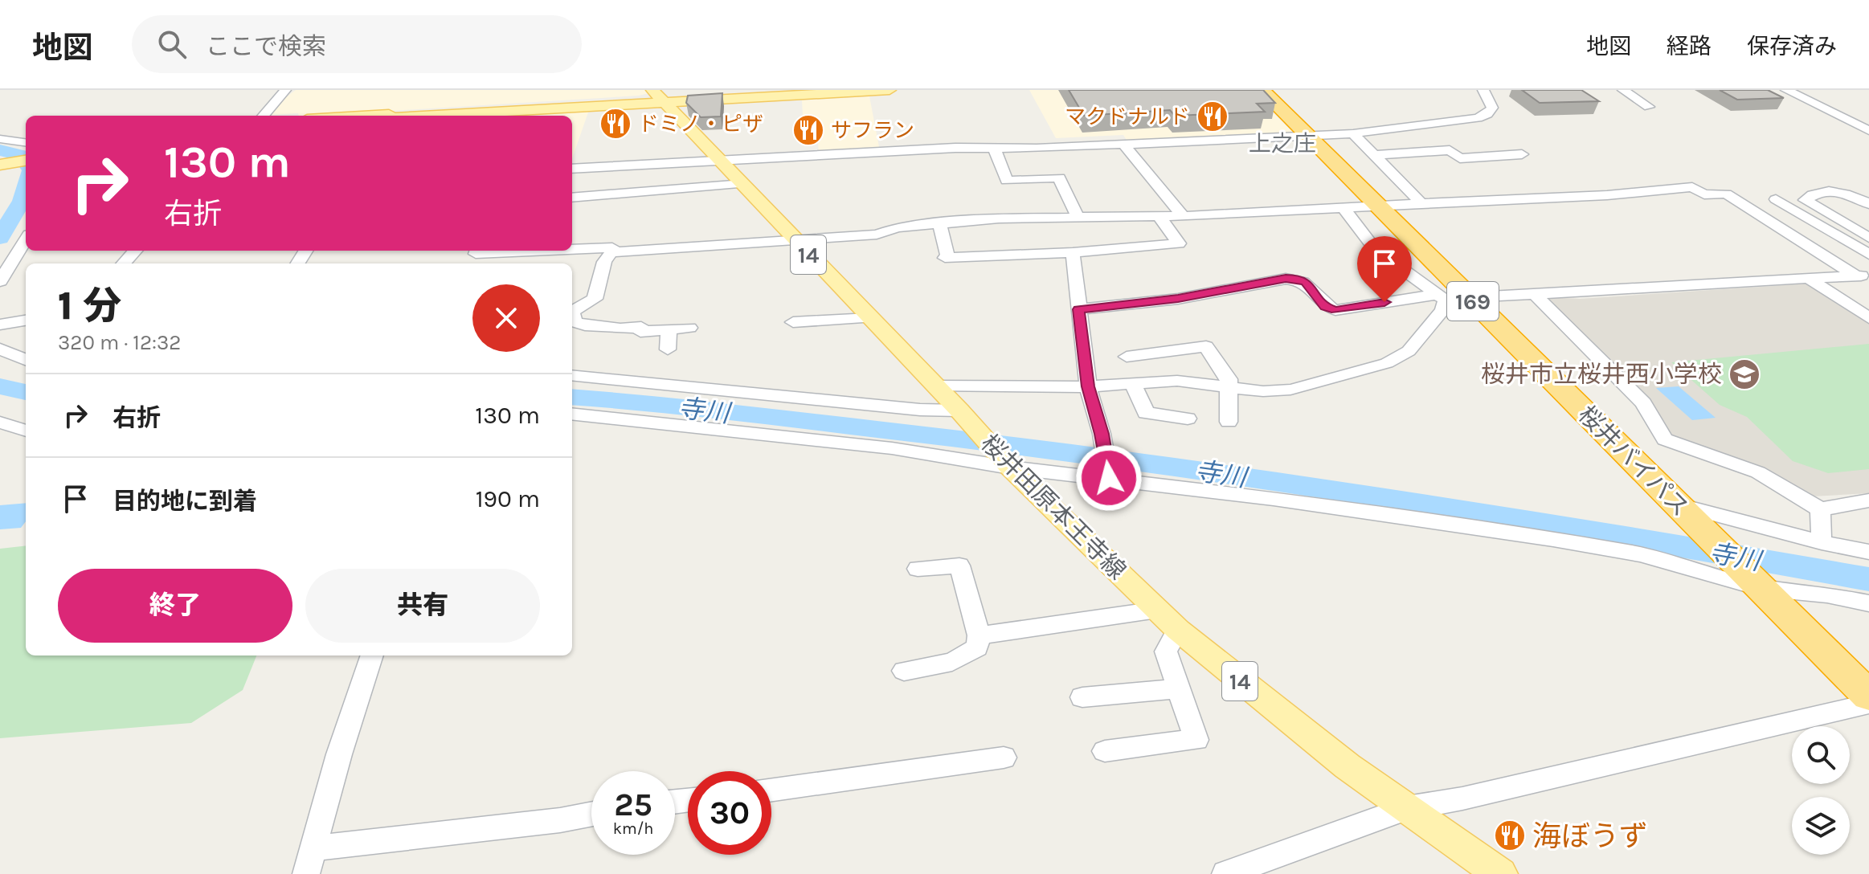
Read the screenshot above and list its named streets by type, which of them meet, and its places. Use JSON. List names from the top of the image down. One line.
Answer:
{"streets":{"highway":["169","桜井バイパス"],"main road":["14","桜井田原本王寺線"]},"districts":["上之庄"],"water":["寺川"],"places":{"restaurant":["マクドナルド","ドミノ・ピザ","サフラン","海ぼうず"],"school or university":["桜井市立桜井西小学校"]},"page":{"header":"地図","search":"ここで検索","nav":["地図","経路","保存済み"],"turn":["130 m","右折"],"heading":["1 分","320 m · 12:32"],"list":[{"name":"右折","value":"130 m"},{"name":"目的地に到着","value":"190 m"}],"buttons":["終了","共有"],"speed":"25 km/h","limit":"30"}}
